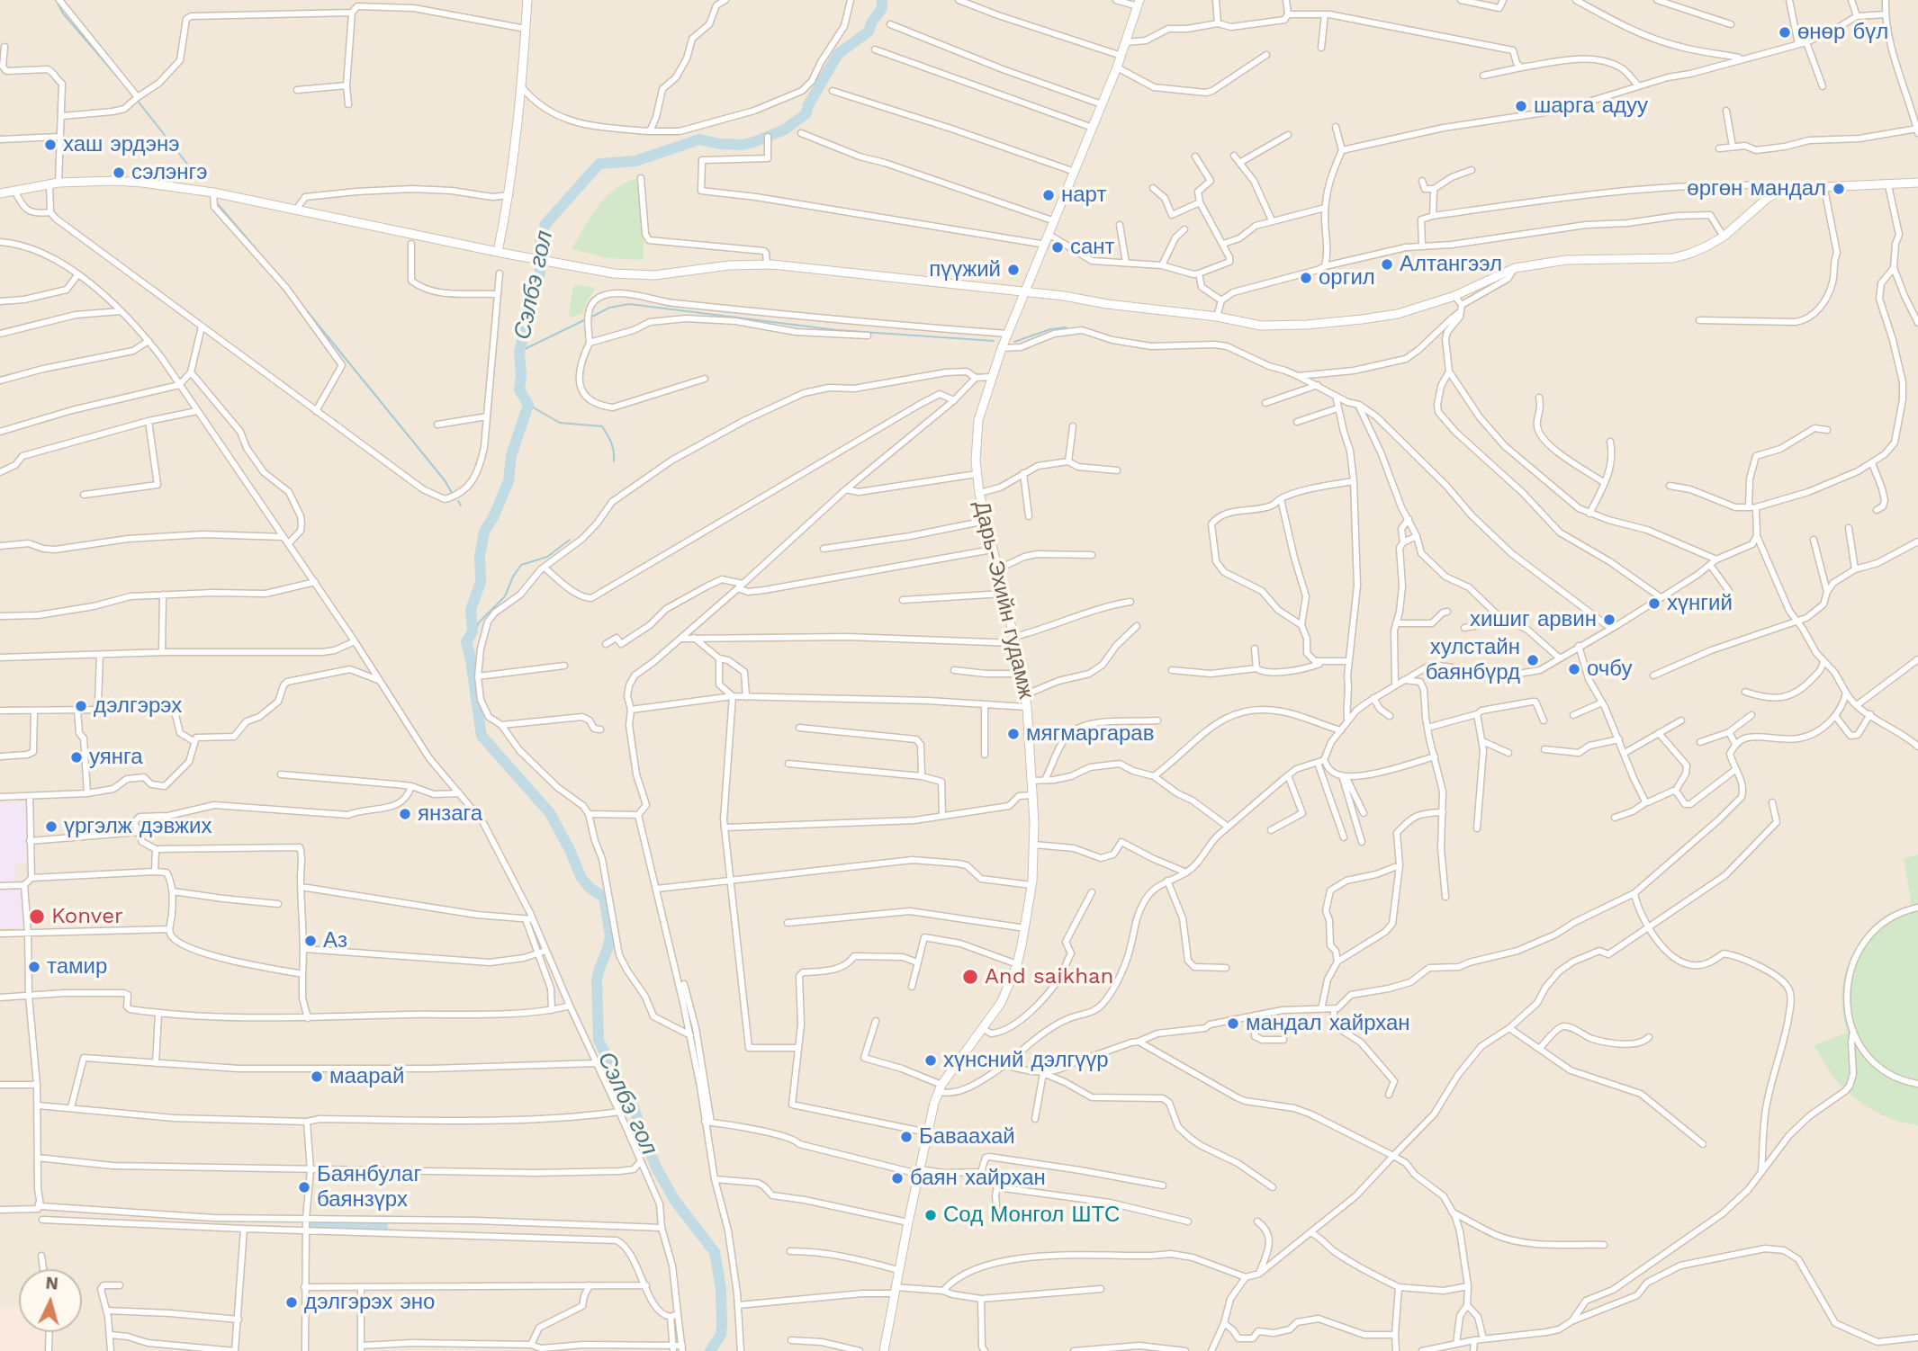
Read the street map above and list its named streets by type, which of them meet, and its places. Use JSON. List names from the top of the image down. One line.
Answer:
{"streets":{"main road":["Дарь-Эхийн гудамж"]},"water":["Сэлбэ гол"],"places":["өнөр бүл","шарга адуу","хаш эрдэнэ","сэлэнгэ","өргөн мандал","нарт","сант","Алтангээл","пүүжий","оргил","хүнгий","хишиг арвин","хулстайн баянбүрд","очбу","дэлгэрэх","мягмаргарав","уянга","янзага","үргэлж дэвжих","Konver","Аз","тамир","And saikhan","мандал хайрхан","хүнсний дэлгүүр","маарай","Баваахай","баян хайрхан","Баянбулаг баянзүрх","Сод Монгол ШТС","дэлгэрэх эно"],"north":"top"}
